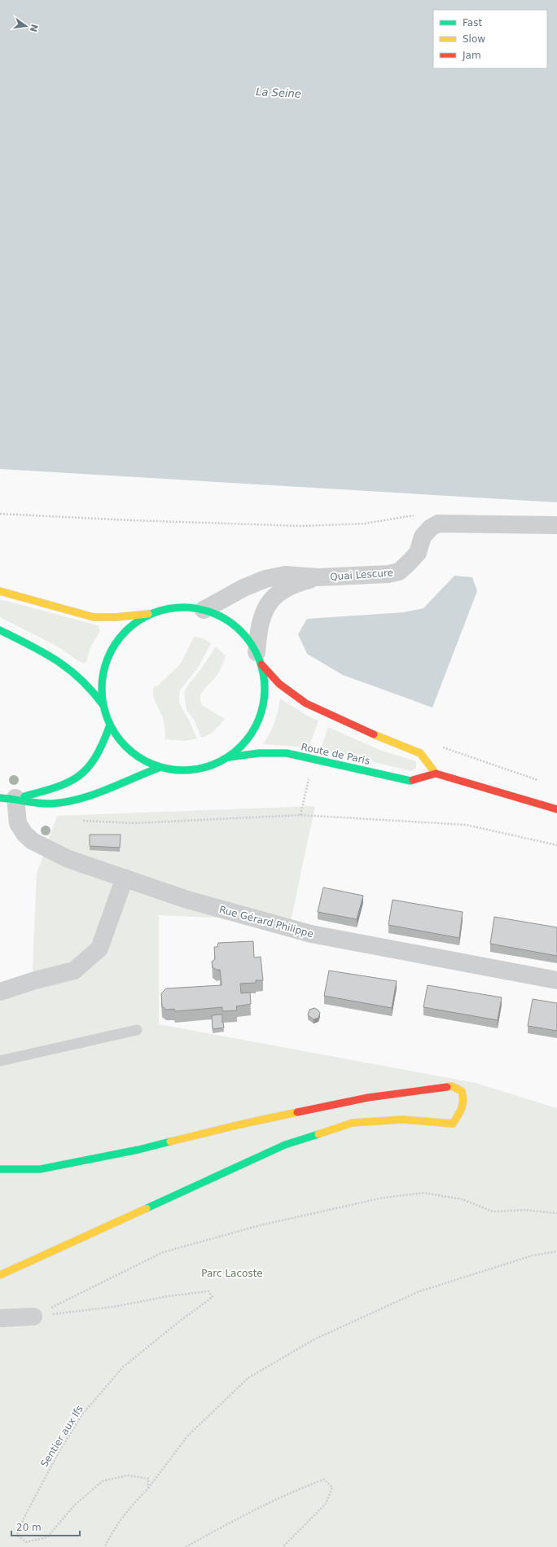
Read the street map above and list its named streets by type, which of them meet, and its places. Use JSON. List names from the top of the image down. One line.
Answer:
{"streets":{"main road":["Route de Paris"],"street":["Quai Lescure","Rue Gérard Philippe"],"path":["Sentier aux Ifs"]},"water":["La Seine"],"parks":["Parc Lacoste"],"legend":["Fast","Slow","Jam"],"scale_bar":"20 m","north":"right"}
